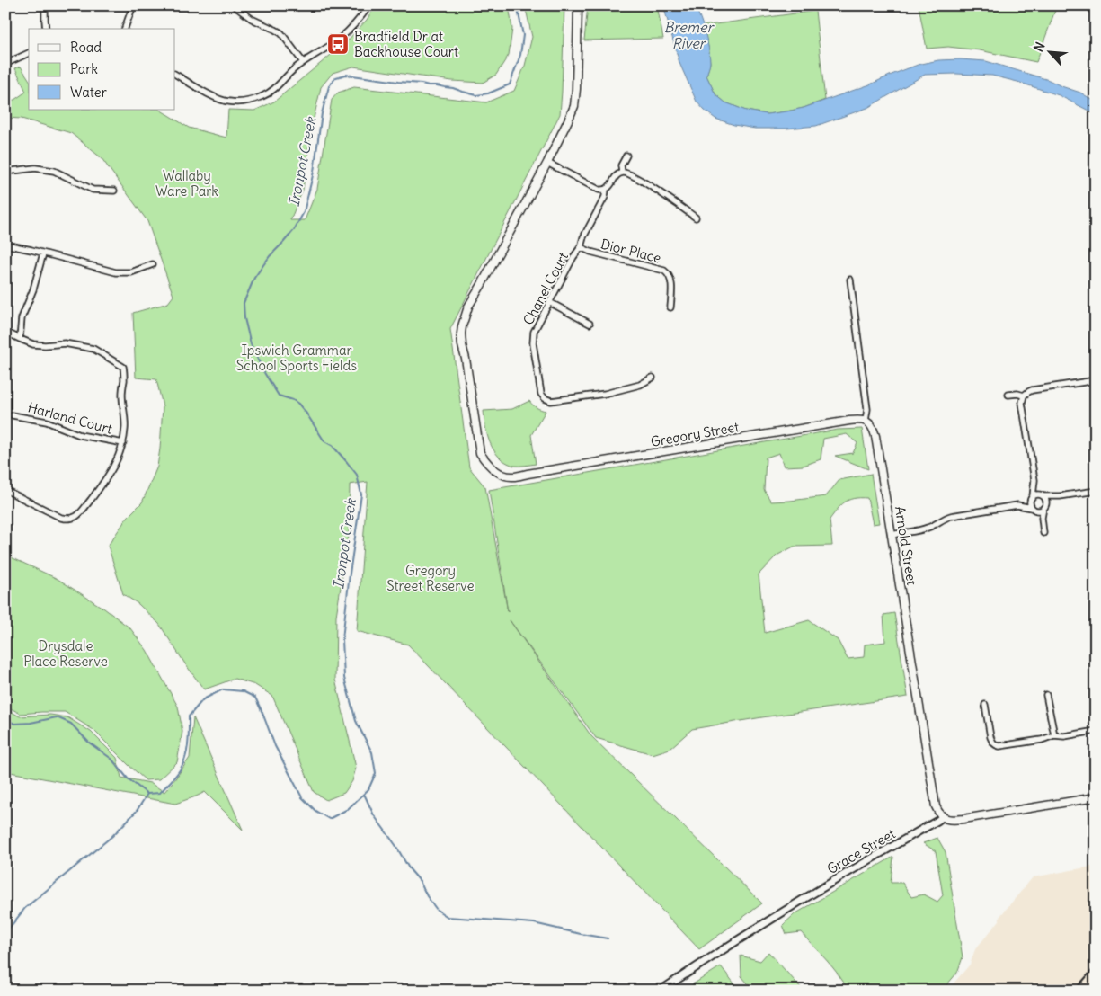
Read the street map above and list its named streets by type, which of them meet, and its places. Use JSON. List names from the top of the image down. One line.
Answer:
{"streets":{"main road":["Gregory Street","Arnold Street"],"street":["Dior Place","Chanel Court","Harland Court","Grace Street"]},"crossings":[["Dior Place","Chanel Court"],["Gregory Street","Arnold Street"],["Arnold Street","Grace Street"]],"water":["Bremer River","Ironpot Creek"],"parks":["Wallaby Ware Park","Ipswich Grammar School Sports Fields","Gregory Street Reserve","Drysdale Place Reserve"],"places":{"bus stop":["Bradfield Dr at Backhouse Court"]},"legend":["Road","Park","Water"],"north":"top left"}
